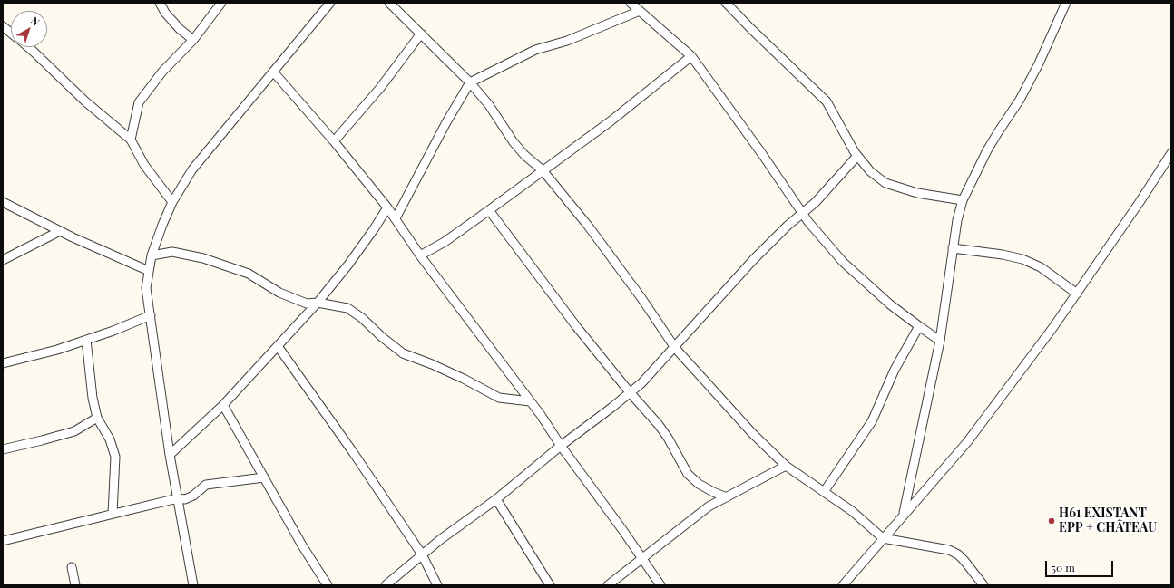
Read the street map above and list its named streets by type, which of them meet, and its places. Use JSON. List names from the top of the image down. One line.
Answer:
{"places":["H61 EXISTANT EPP + CHÂTEAU"],"scale_bar":"50 m","north":"top right"}
